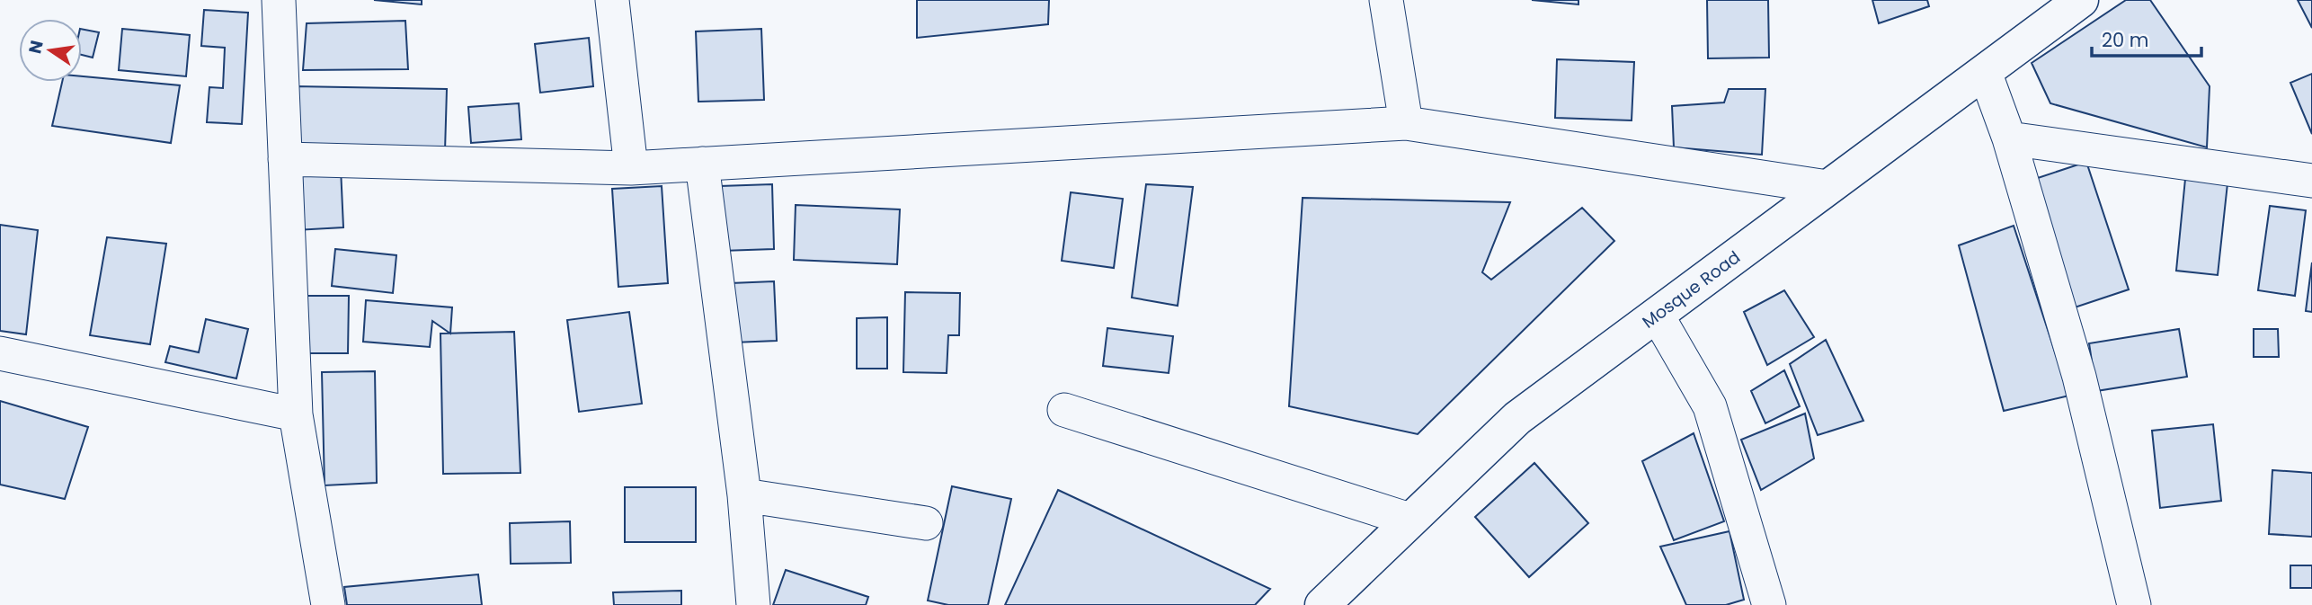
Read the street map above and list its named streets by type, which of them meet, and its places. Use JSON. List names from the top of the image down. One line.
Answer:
{"streets":{"street":["Mosque Road"]},"scale_bar":"20 m","north":"left"}
